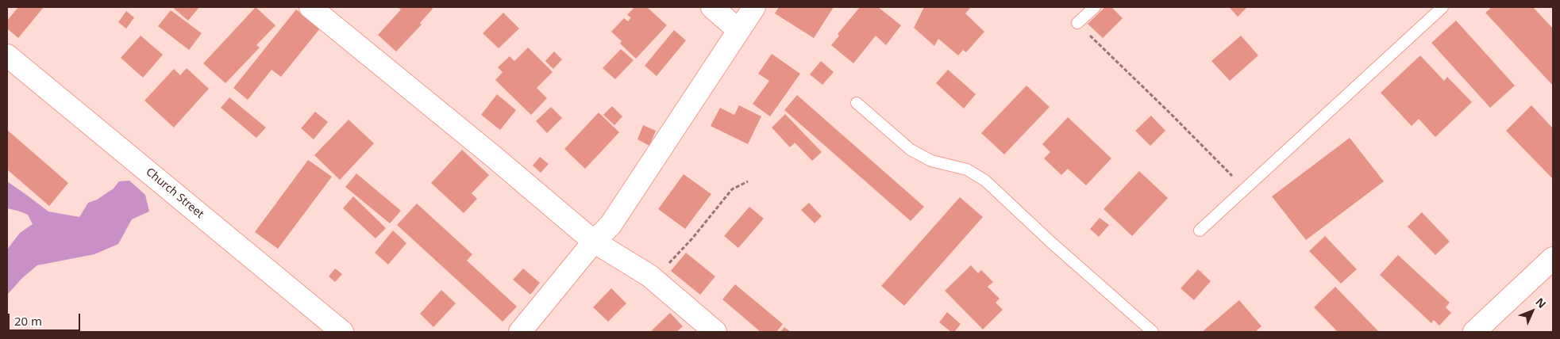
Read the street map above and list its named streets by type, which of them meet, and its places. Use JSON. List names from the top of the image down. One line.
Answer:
{"streets":{"street":["Church Street"]},"scale_bar":"20 m","north":"top right"}
